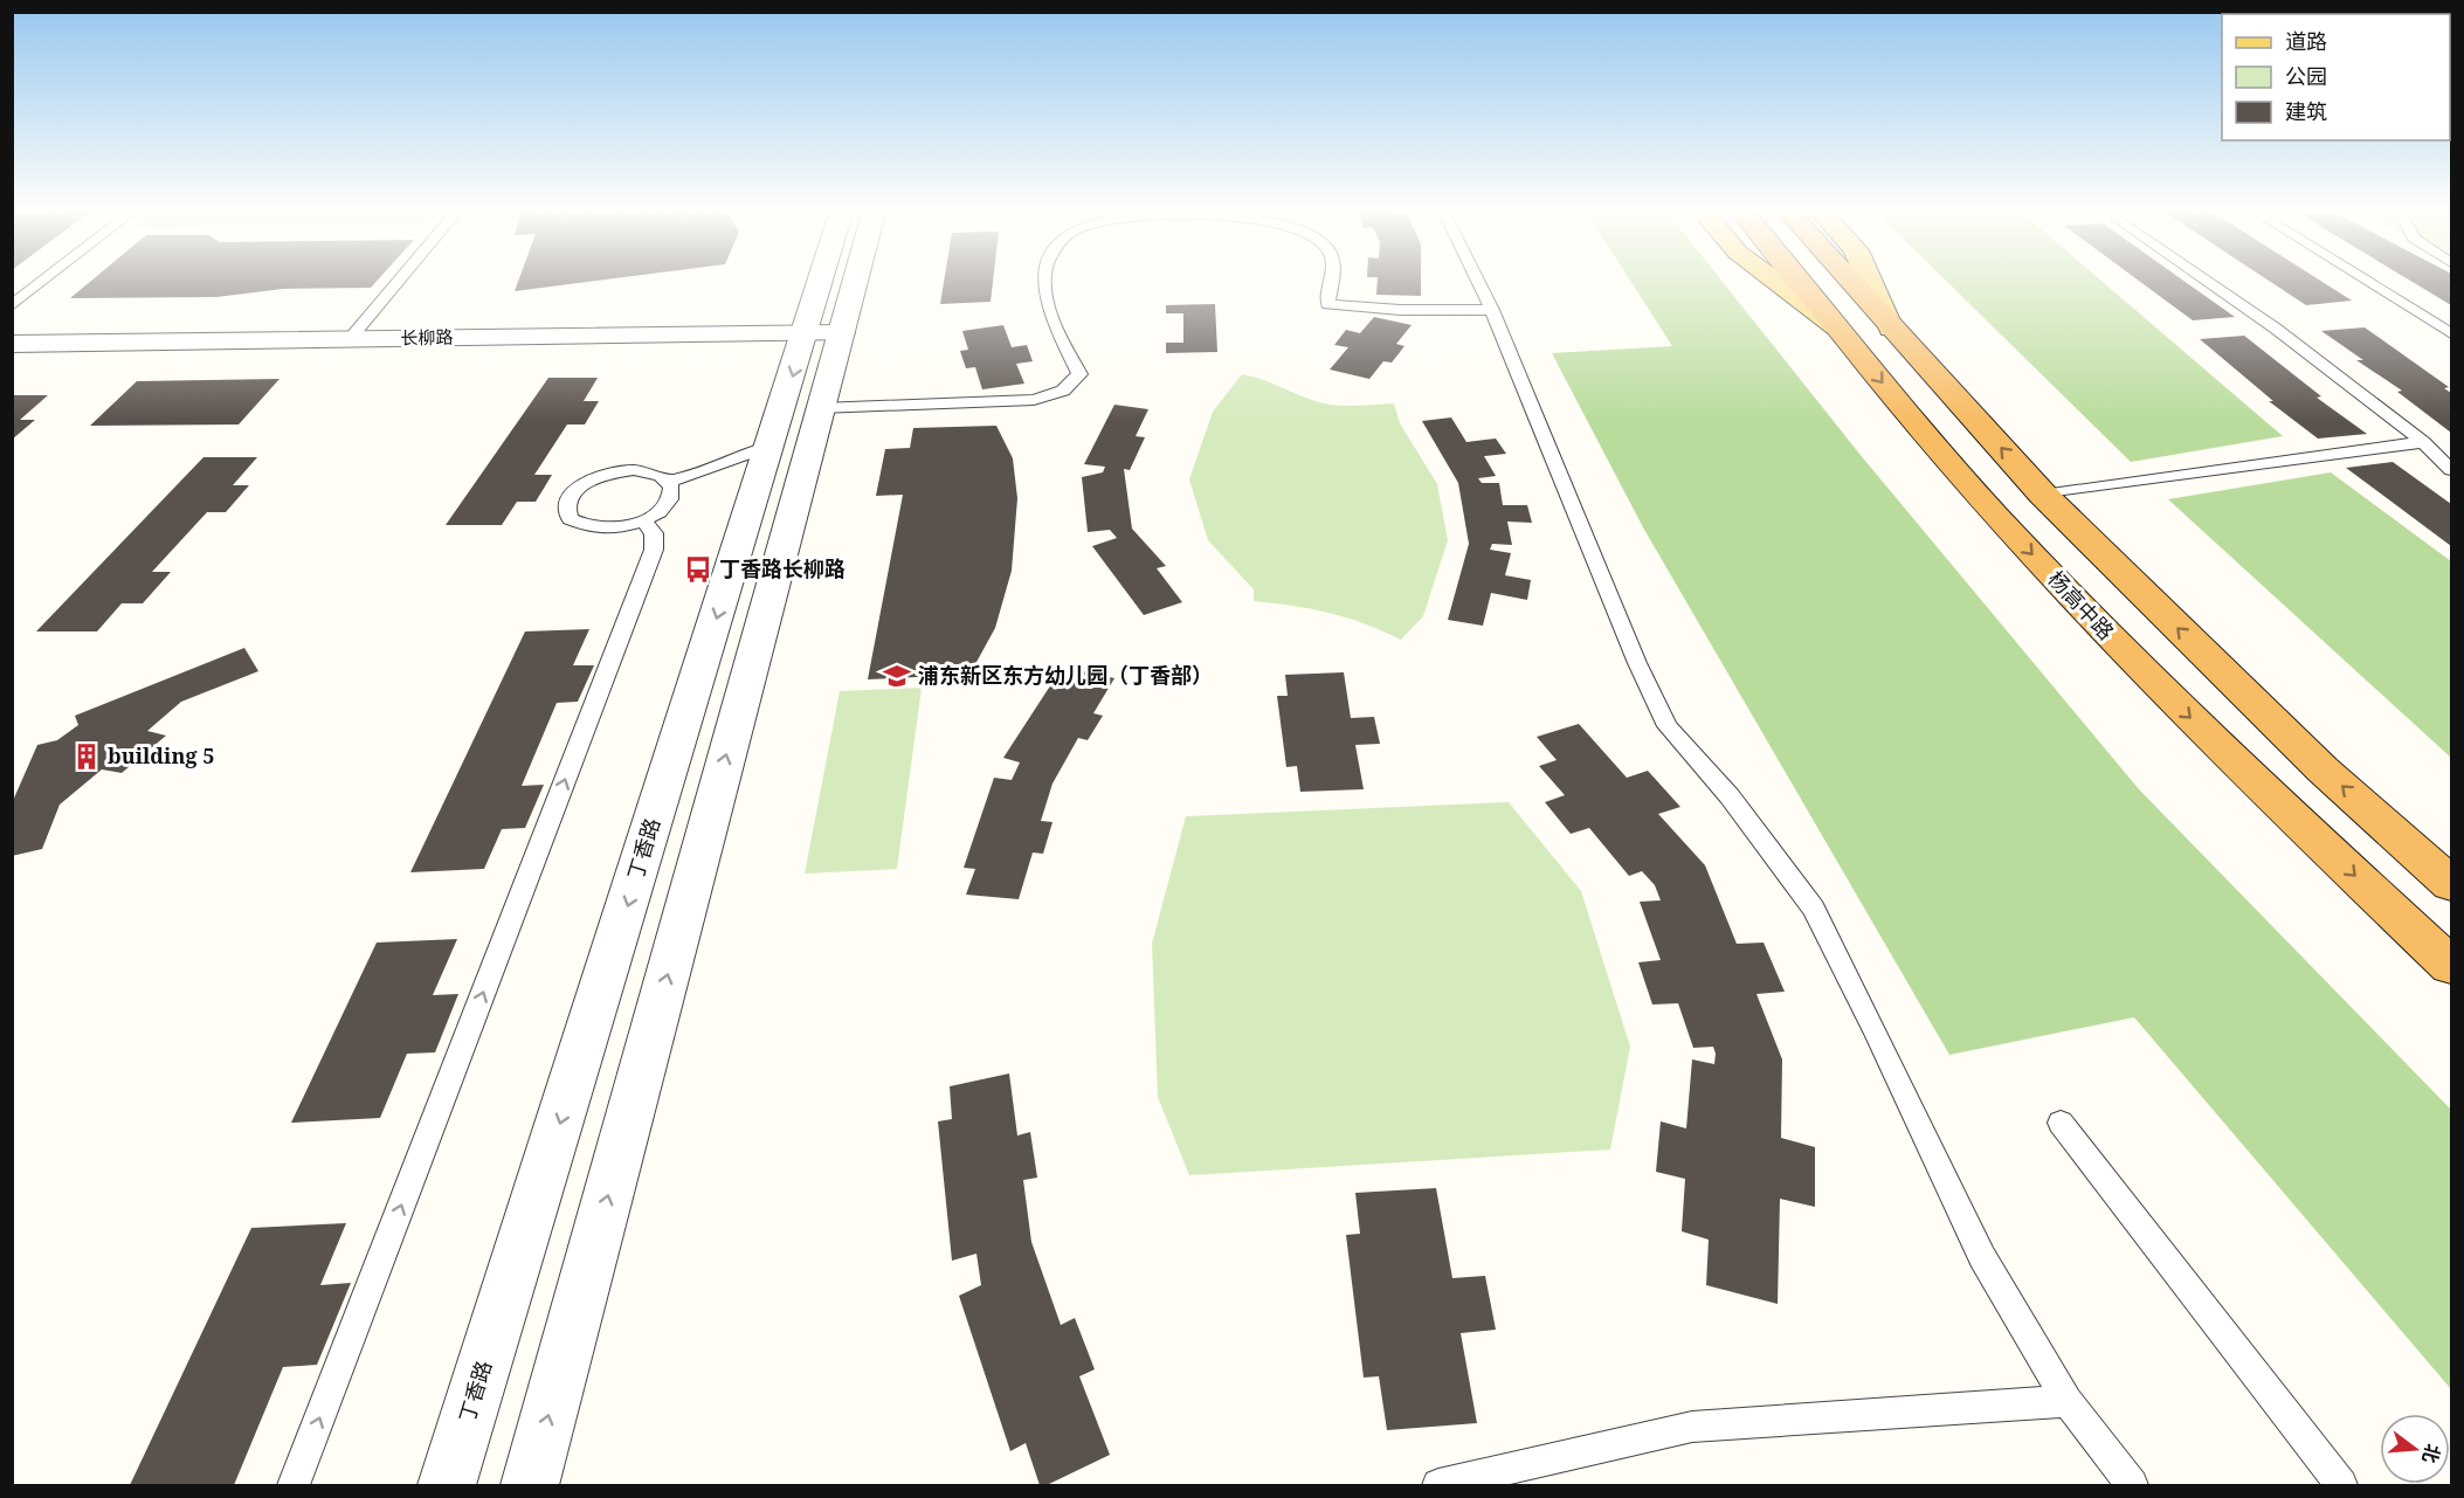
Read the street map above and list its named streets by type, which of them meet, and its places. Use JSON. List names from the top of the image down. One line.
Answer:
{"streets":{"highway":["杨高中路"],"street":["长柳路","丁香路"]},"crossings":[["长柳路","丁香路"]],"places":{"bus stop":["丁香路长柳路"],"school or university":["浦东新区东方幼儿园（丁香部）"],"building":["building 5"]},"legend":["道路","公园","建筑"],"north":"right"}
